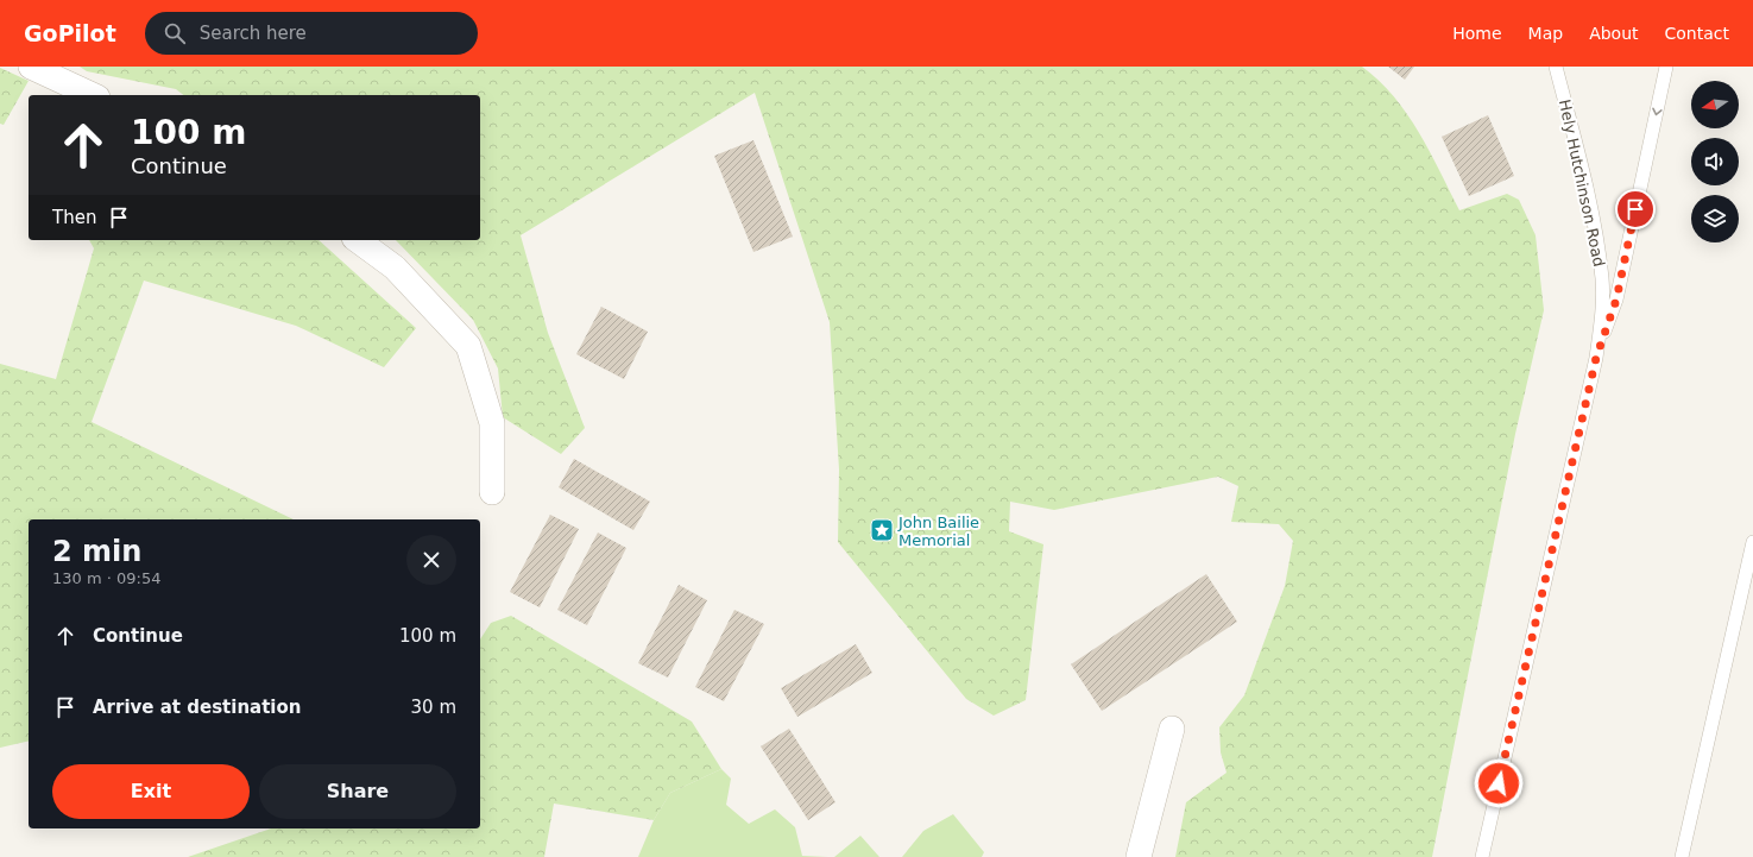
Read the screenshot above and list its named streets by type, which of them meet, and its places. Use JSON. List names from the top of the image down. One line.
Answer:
{"streets":{"lane":["Hely Hutchinson Road"]},"places":{"place":["John Bailie Memorial"]},"north":"left","page":{"header":"GoPilot","search":"Search here","nav":["Home","Map","About","Contact"],"turn":["100 m","Continue"],"then":"Then","heading":["2 min","130 m · 09:54"],"list":[{"name":"Continue","value":"100 m"},{"name":"Arrive at destination","value":"30 m"}],"buttons":["Exit","Share"]}}
